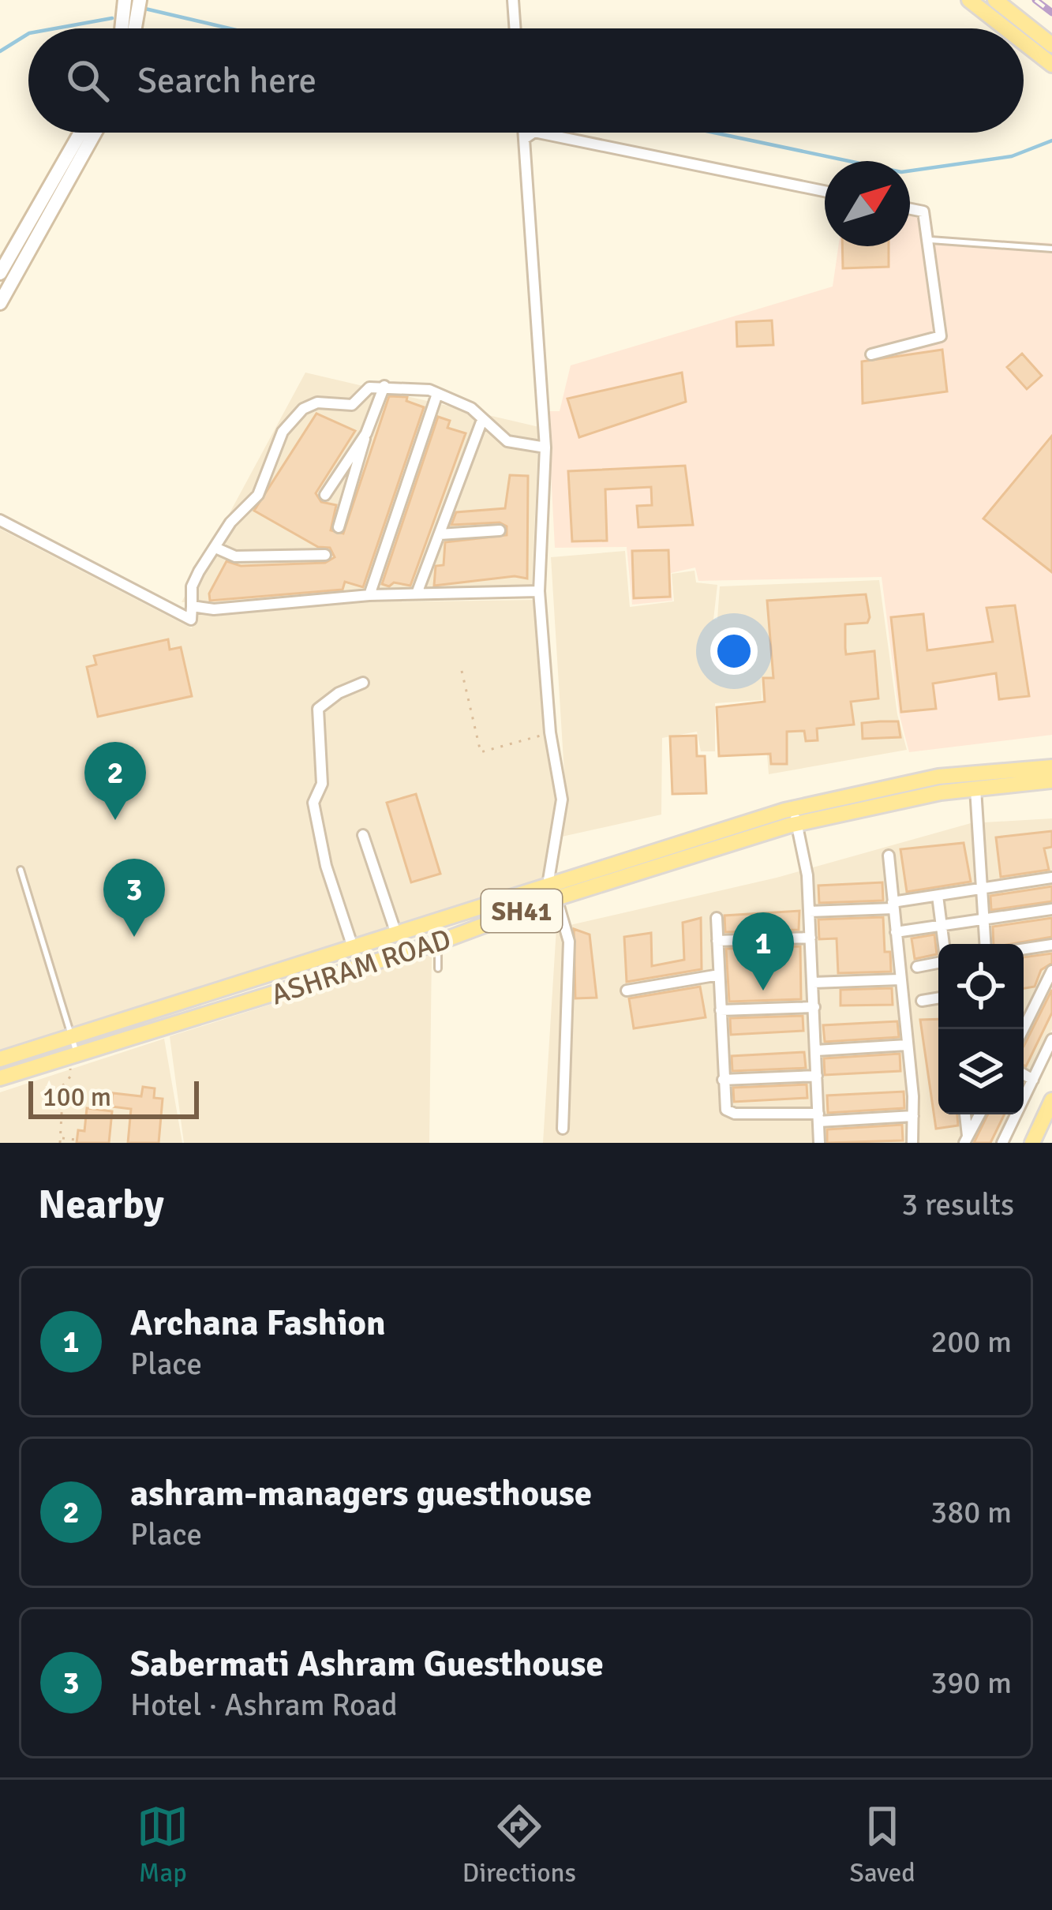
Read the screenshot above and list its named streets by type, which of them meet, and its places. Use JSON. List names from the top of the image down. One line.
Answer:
{"streets":{"main road":["SH41","ASHRAM ROAD"]},"scale_bar":"100 m","north":"top right","page":{"search":"Search here","pins":["2","3","1"],"scale":"100 m","heading":["Nearby","3 results"],"list":[{"mark":"1","name":"Archana Fashion","note":"Place","value":"200 m"},{"mark":"2","name":"ashram-managers guesthouse","note":"Place","value":"380 m"},{"mark":"3","name":"Sabermati Ashram Guesthouse","note":"Hotel · Ashram Road","value":"390 m"}],"nav":["Map","Directions","Saved"]}}
